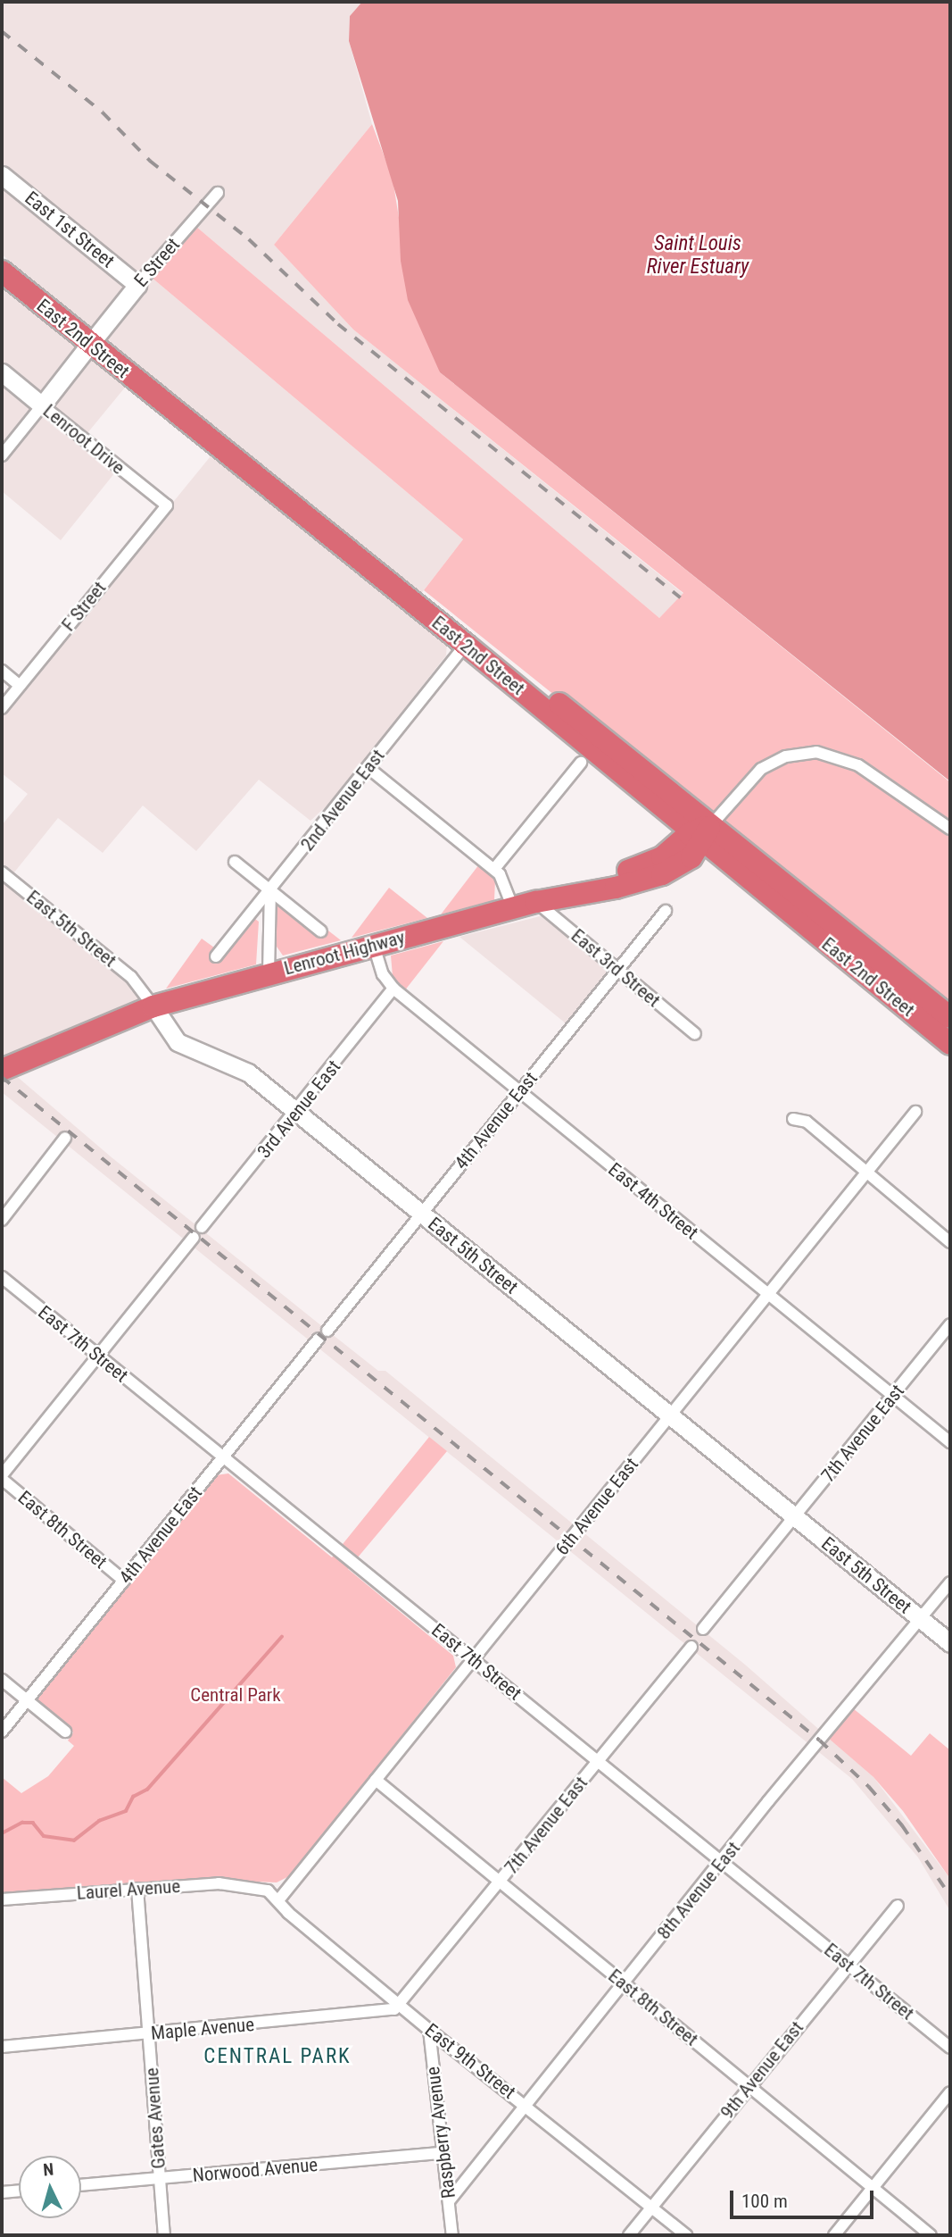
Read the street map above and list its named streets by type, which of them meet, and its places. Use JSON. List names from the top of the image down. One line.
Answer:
{"streets":{"highway":["East 2nd Street","Lenroot Highway"],"street":["East 1st Street","E Street","Lenroot Drive","F Street","2nd Avenue East","East 5th Street","East 3rd Street","3rd Avenue East","4th Avenue East","East 4th Street","East 7th Street","7th Avenue East","6th Avenue East","East 8th Street","Laurel Avenue","8th Avenue East","Maple Avenue","East 9th Street","9th Avenue East","Gates Avenue","Raspberry Avenue","Norwood Avenue"]},"crossings":[["East 1st Street","E Street"],["E Street","East 2nd Street"],["E Street","Lenroot Drive"],["East 2nd Street","2nd Avenue East"],["East 2nd Street","Lenroot Highway"],["Lenroot Drive","F Street"],["East 5th Street","Lenroot Highway"],["East 5th Street","3rd Avenue East"],["East 5th Street","4th Avenue East"],["East 5th Street","7th Avenue East"],["East 5th Street","6th Avenue East"],["East 5th Street","8th Avenue East"],["Lenroot Highway","East 3rd Street"],["Lenroot Highway","East 4th Street"],["East 3rd Street","4th Avenue East"],["3rd Avenue East","East 4th Street"],["4th Avenue East","East 4th Street"],["4th Avenue East","East 7th Street"],["4th Avenue East","East 8th Street"],["East 4th Street","7th Avenue East"],["East 4th Street","6th Avenue East"],["East 7th Street","7th Avenue East"],["East 7th Street","6th Avenue East"],["East 7th Street","8th Avenue East"],["East 7th Street","9th Avenue East"],["7th Avenue East","East 8th Street"],["7th Avenue East","Maple Avenue"],["7th Avenue East","East 9th Street"],["6th Avenue East","East 8th Street"],["6th Avenue East","East 9th Street"],["East 8th Street","8th Avenue East"],["East 8th Street","9th Avenue East"],["Laurel Avenue","East 9th Street"],["Laurel Avenue","Gates Avenue"],["8th Avenue East","East 9th Street"],["8th Avenue East","Raspberry Avenue"],["Maple Avenue","East 9th Street"],["Maple Avenue","Gates Avenue"],["East 9th Street","9th Avenue East"],["East 9th Street","Raspberry Avenue"],["Gates Avenue","Norwood Avenue"],["Raspberry Avenue","Norwood Avenue"]],"districts":["CENTRAL PARK"],"water":["Saint Louis River Estuary"],"parks":["Central Park"],"scale_bar":"100 m","north":"top"}
